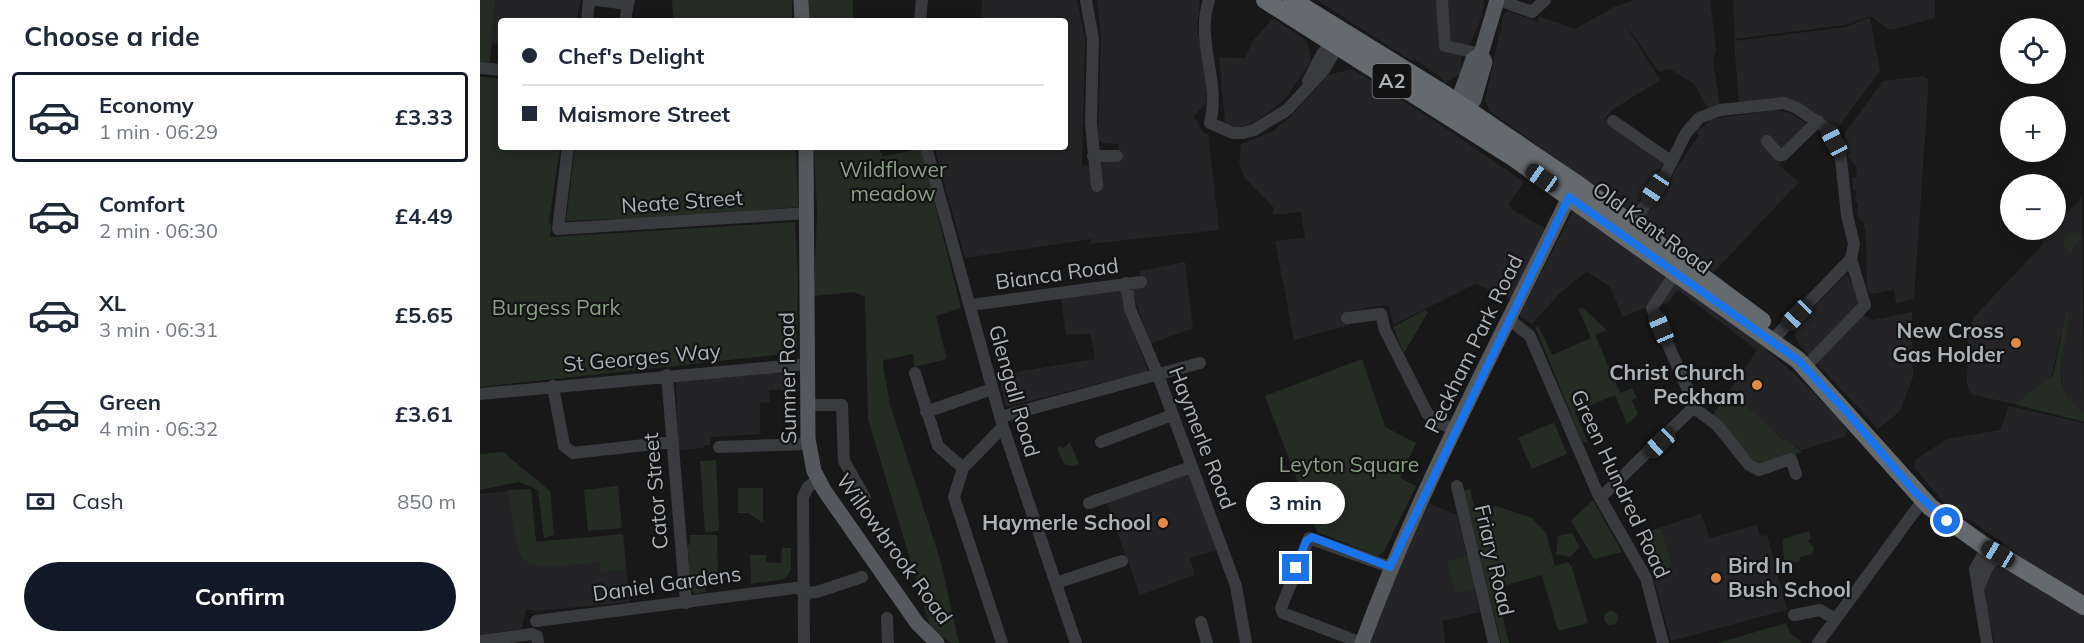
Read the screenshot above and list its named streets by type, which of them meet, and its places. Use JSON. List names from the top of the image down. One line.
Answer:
{"streets":{"highway":["A2","Old Kent Road"],"main road":["Peckham Park Road","Sumner Road","Willowbrook Road"],"street":["Neate Street","Bianca Road","St Georges Way","Glengall Road","Haymerle Road","Green Hundred Road","Cator Street","Friary Road","Daniel Gardens"]},"crossings":[["Neate Street","Sumner Road"],["Old Kent Road","Peckham Park Road"],["Bianca Road","Haymerle Road"],["Peckham Park Road","Green Hundred Road"],["St Georges Way","Sumner Road"],["St Georges Way","Cator Street"],["Sumner Road","Willowbrook Road"],["Cator Street","Daniel Gardens"]],"parks":["Wildflower meadow","Burgess Park","Leyton Square"],"places":["New Cross Gas Holder","Christ Church Peckham","Haymerle School","Bird In Bush School"],"page":{"heading":"Choose a ride","map_buttons":["+","−"],"banner":["Chef's Delight","Maismore Street"],"list":[{"name":"Economy","note":"1 min · 06:29","value":"£3.33"},{"name":"Comfort","note":"2 min · 06:30","value":"£4.49"},{"name":"XL","note":"3 min · 06:31","value":"£5.65"},{"name":"Green","note":"4 min · 06:32","value":"£3.61"}],"pay":["Cash","850 m"],"bubble":"3 min","buttons":"Confirm"}}
